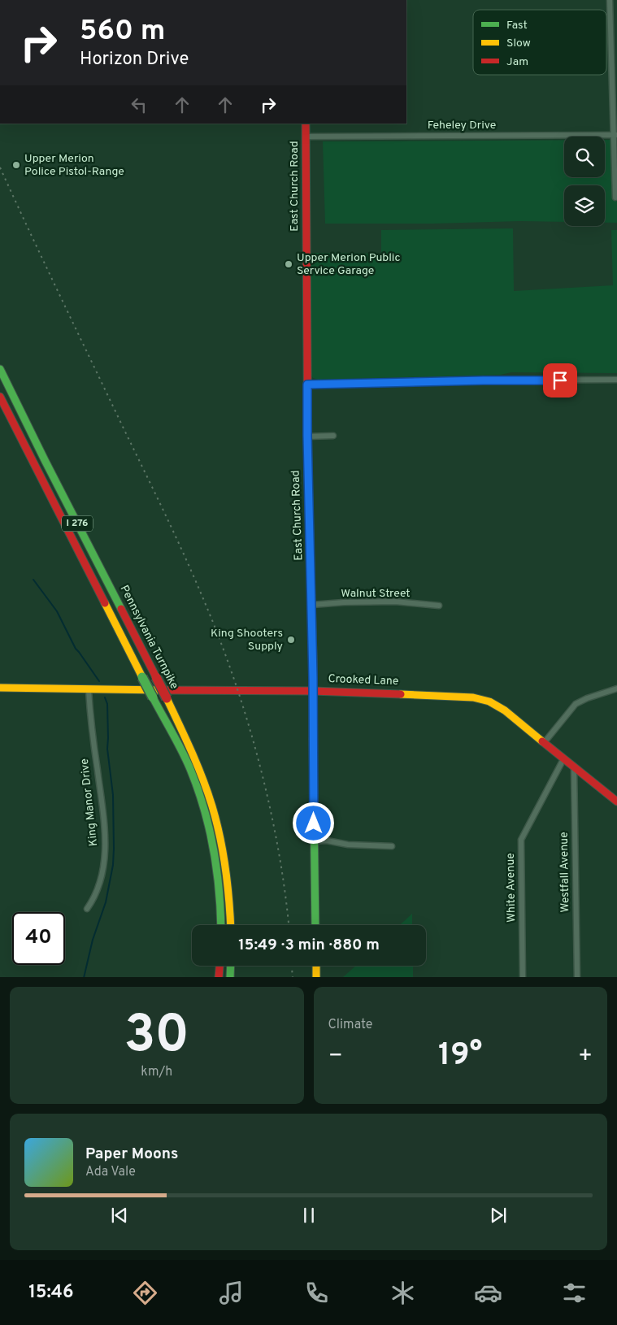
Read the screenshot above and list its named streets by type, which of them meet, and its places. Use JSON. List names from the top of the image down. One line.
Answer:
{"streets":{"main road":["East Church Road","I 276","Pennsylvania Turnpike","Crooked Lane"],"street":["Feheley Drive","Walnut Street","King Manor Drive","Westfall Avenue","White Avenue"]},"crossings":[["Feheley Drive","East Church Road"],["East Church Road","Walnut Street"],["East Church Road","Crooked Lane"],["Crooked Lane","King Manor Drive"],["Crooked Lane","Westfall Avenue"],["Crooked Lane","White Avenue"]],"places":["Upper Merion Police Pistol-Range","Upper Merion Public Service Garage","King Shooters Supply"],"legend":["Fast","Slow","Jam"],"page":{"turn":["560 m","Horizon Drive"],"limit":"40","trip":"15:49 · 3 min · 880 m","tile":[["30","km/h"],"Climate"],"heat":["−","19°","+"],"song":["Paper Moons","Ada Vale"],"tabs":"15:46"}}
